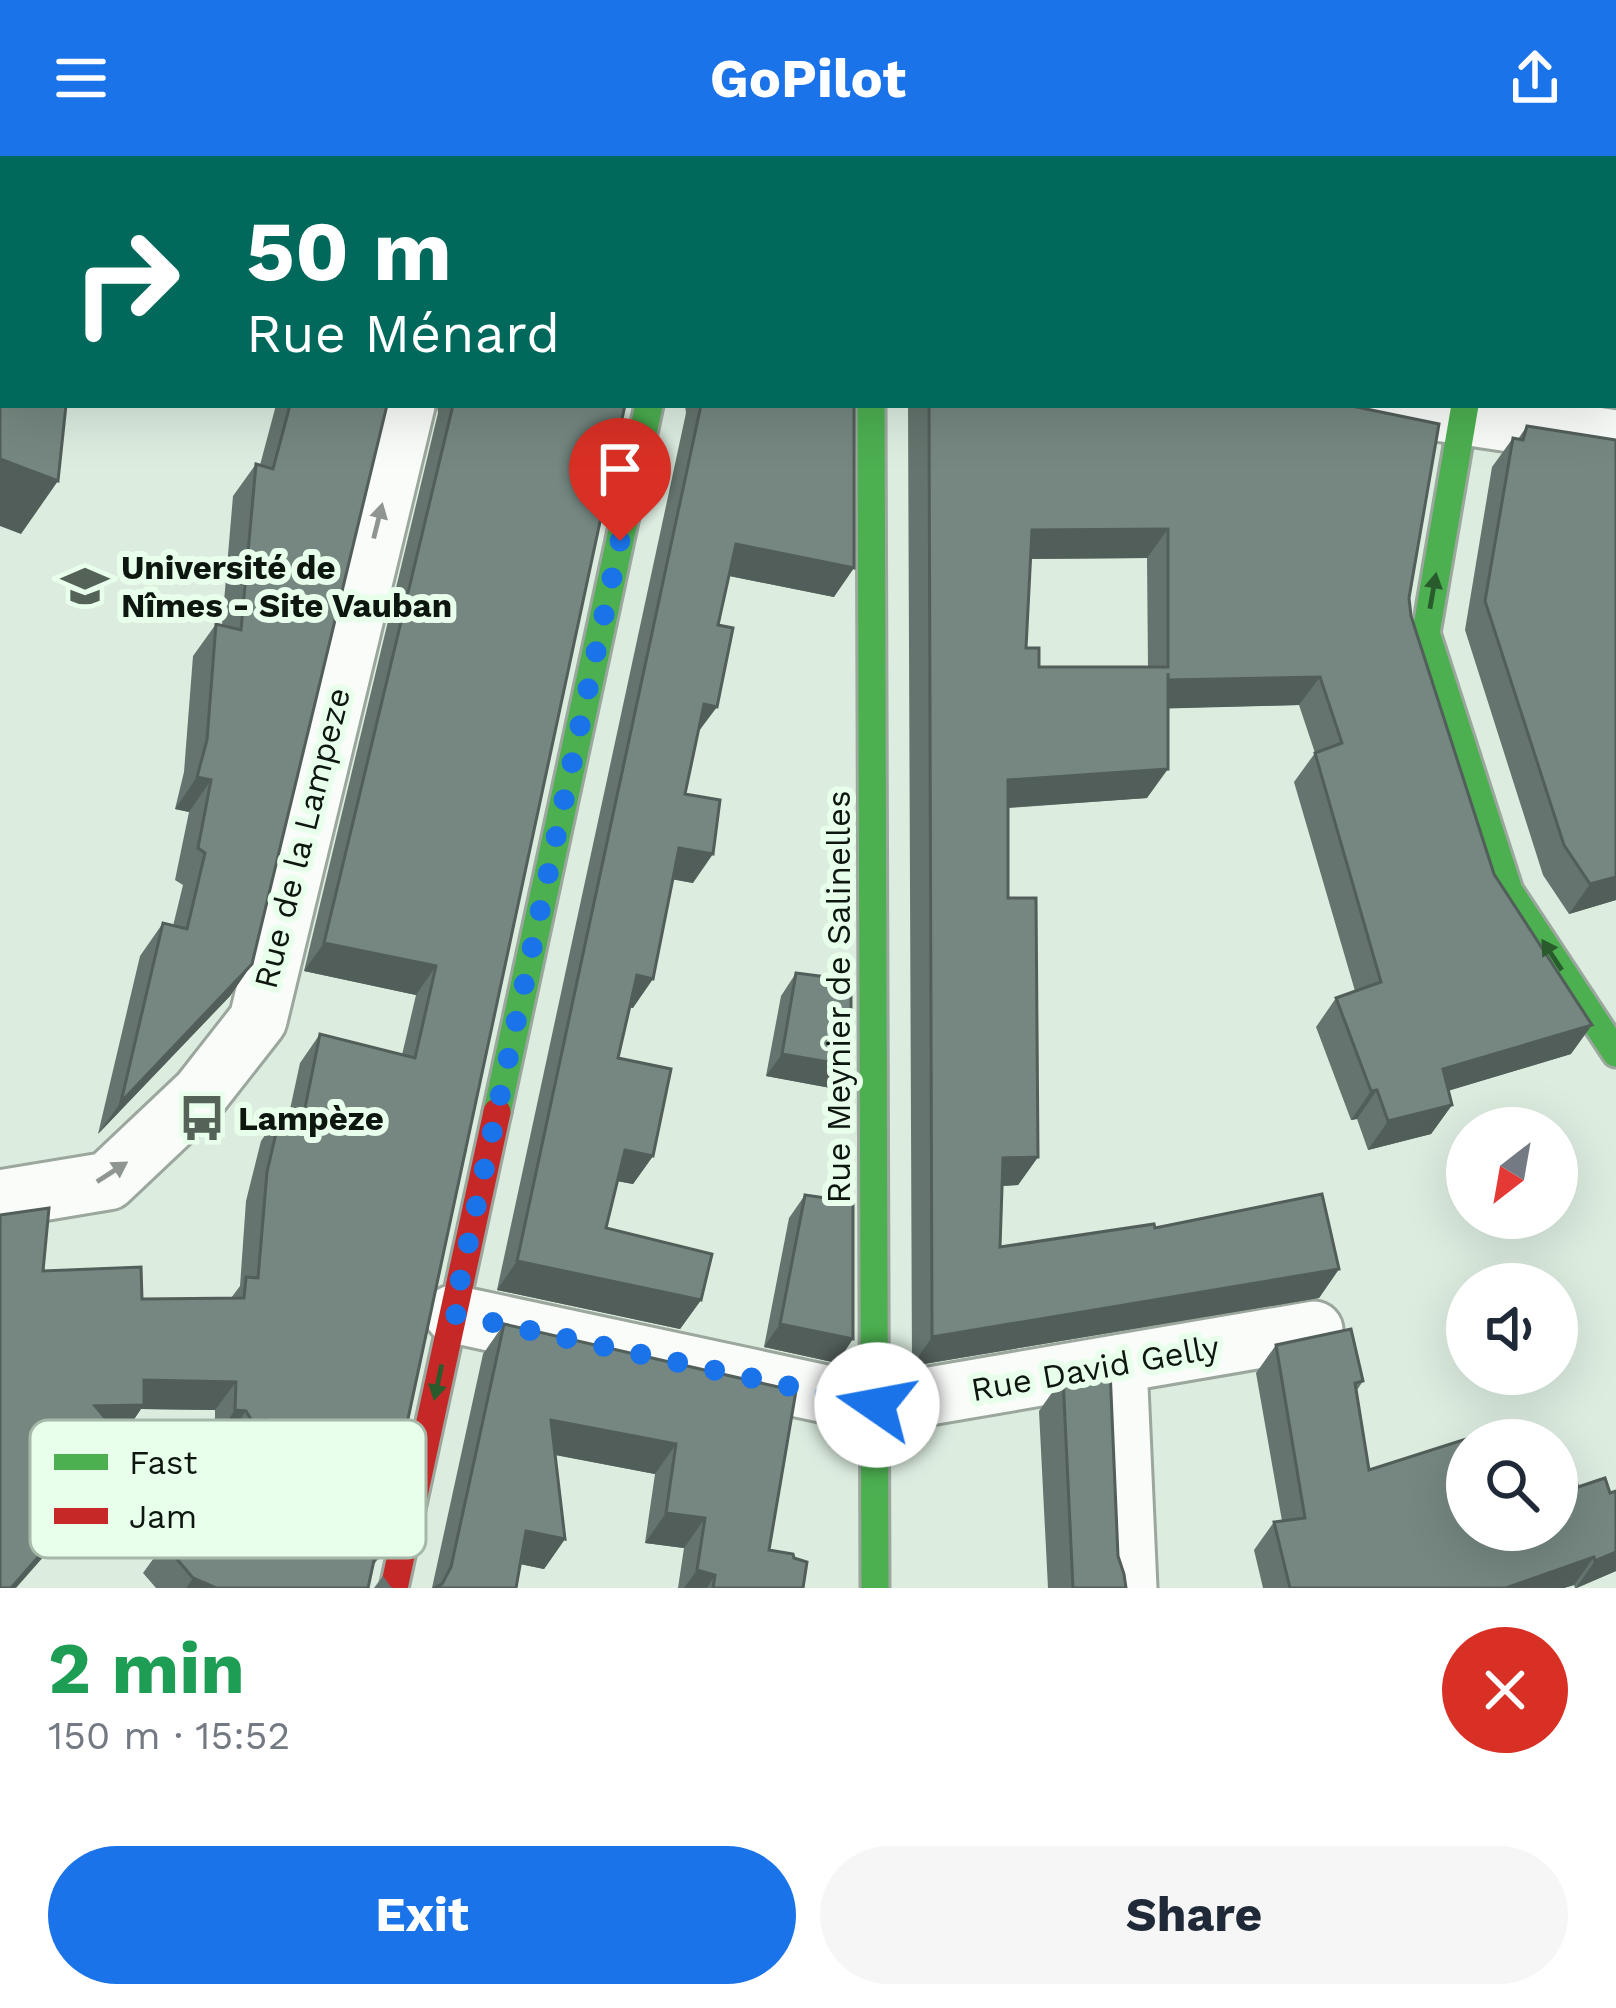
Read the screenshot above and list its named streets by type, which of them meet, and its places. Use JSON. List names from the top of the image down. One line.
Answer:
{"streets":{"street":["Rue de la Lampeze","Rue Meynier de Salinelles","Rue David Gelly"]},"crossings":[["Rue Meynier de Salinelles","Rue David Gelly"]],"places":{"school or university":["Université de Nîmes - Site Vauban"],"bus stop":["Lampèze"]},"legend":["Fast","Jam"],"north":"bottom left","page":{"header":"GoPilot","turn":["50 m","Rue Ménard"],"heading":["2 min","150 m · 15:52"],"buttons":["Exit","Share"]}}
